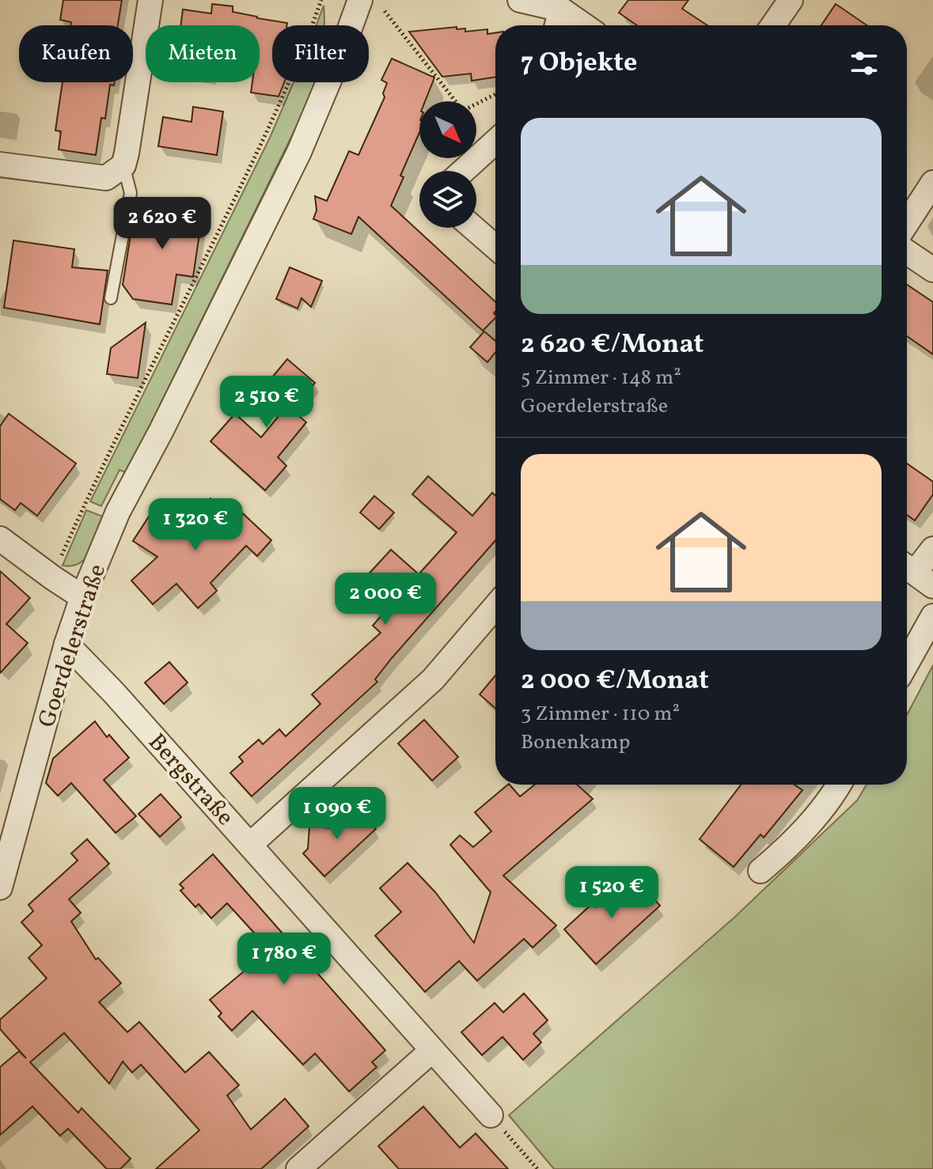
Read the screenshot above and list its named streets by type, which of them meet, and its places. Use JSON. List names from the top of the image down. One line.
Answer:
{"streets":{"street":["Goerdelerstraße","Bergstraße"]},"crossings":[["Goerdelerstraße","Bergstraße"]],"north":"bottom right","page":{"chip":["Kaufen","Mieten","Filter"],"heading":"7 Objekte","list":[{"name":"2 620 €/Monat","note":"5 Zimmer · 148 m² · Goerdelerstraße"},{"name":"2 000 €/Monat","note":"3 Zimmer · 110 m² · Bonenkamp"}],"price":["2 620 €","2 510 €","1 320 €","2 000 €","1 090 €","1 520 €","1 780 €"]}}
